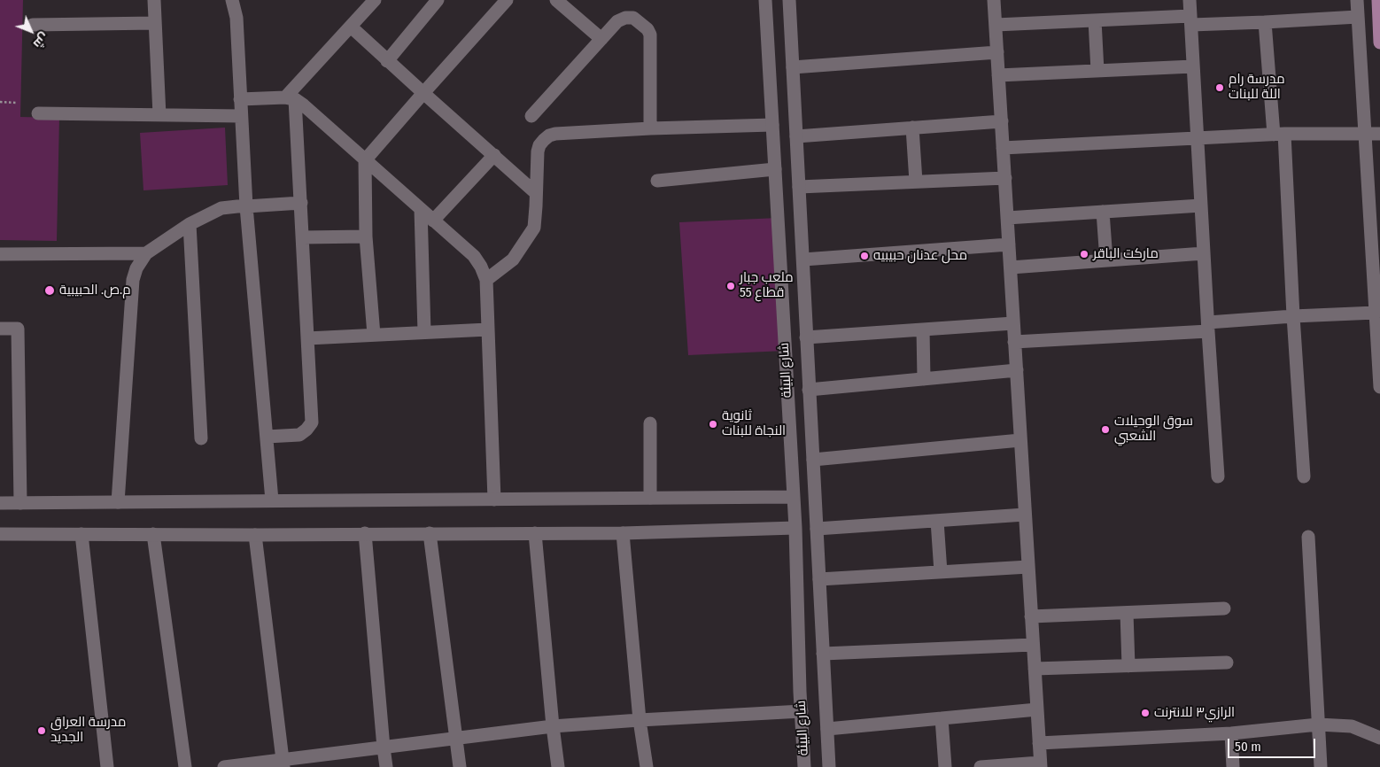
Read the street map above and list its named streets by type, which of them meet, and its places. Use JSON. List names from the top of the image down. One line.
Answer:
{"streets":{"street":["شارع البيئة"]},"places":["مدرسة رام اللة للبنات","ماركت الباقر","محل عدنان حبيبيه","ملعب جبار قطاع 55","م.ص. الحبيبية","ثانوية النجاة للبنات","سوق الوحيلات الشعبي","الرازي٣ للانترنت","مدرسة العراق الجديد"],"scale_bar":"50 m","north":"bottom right"}
